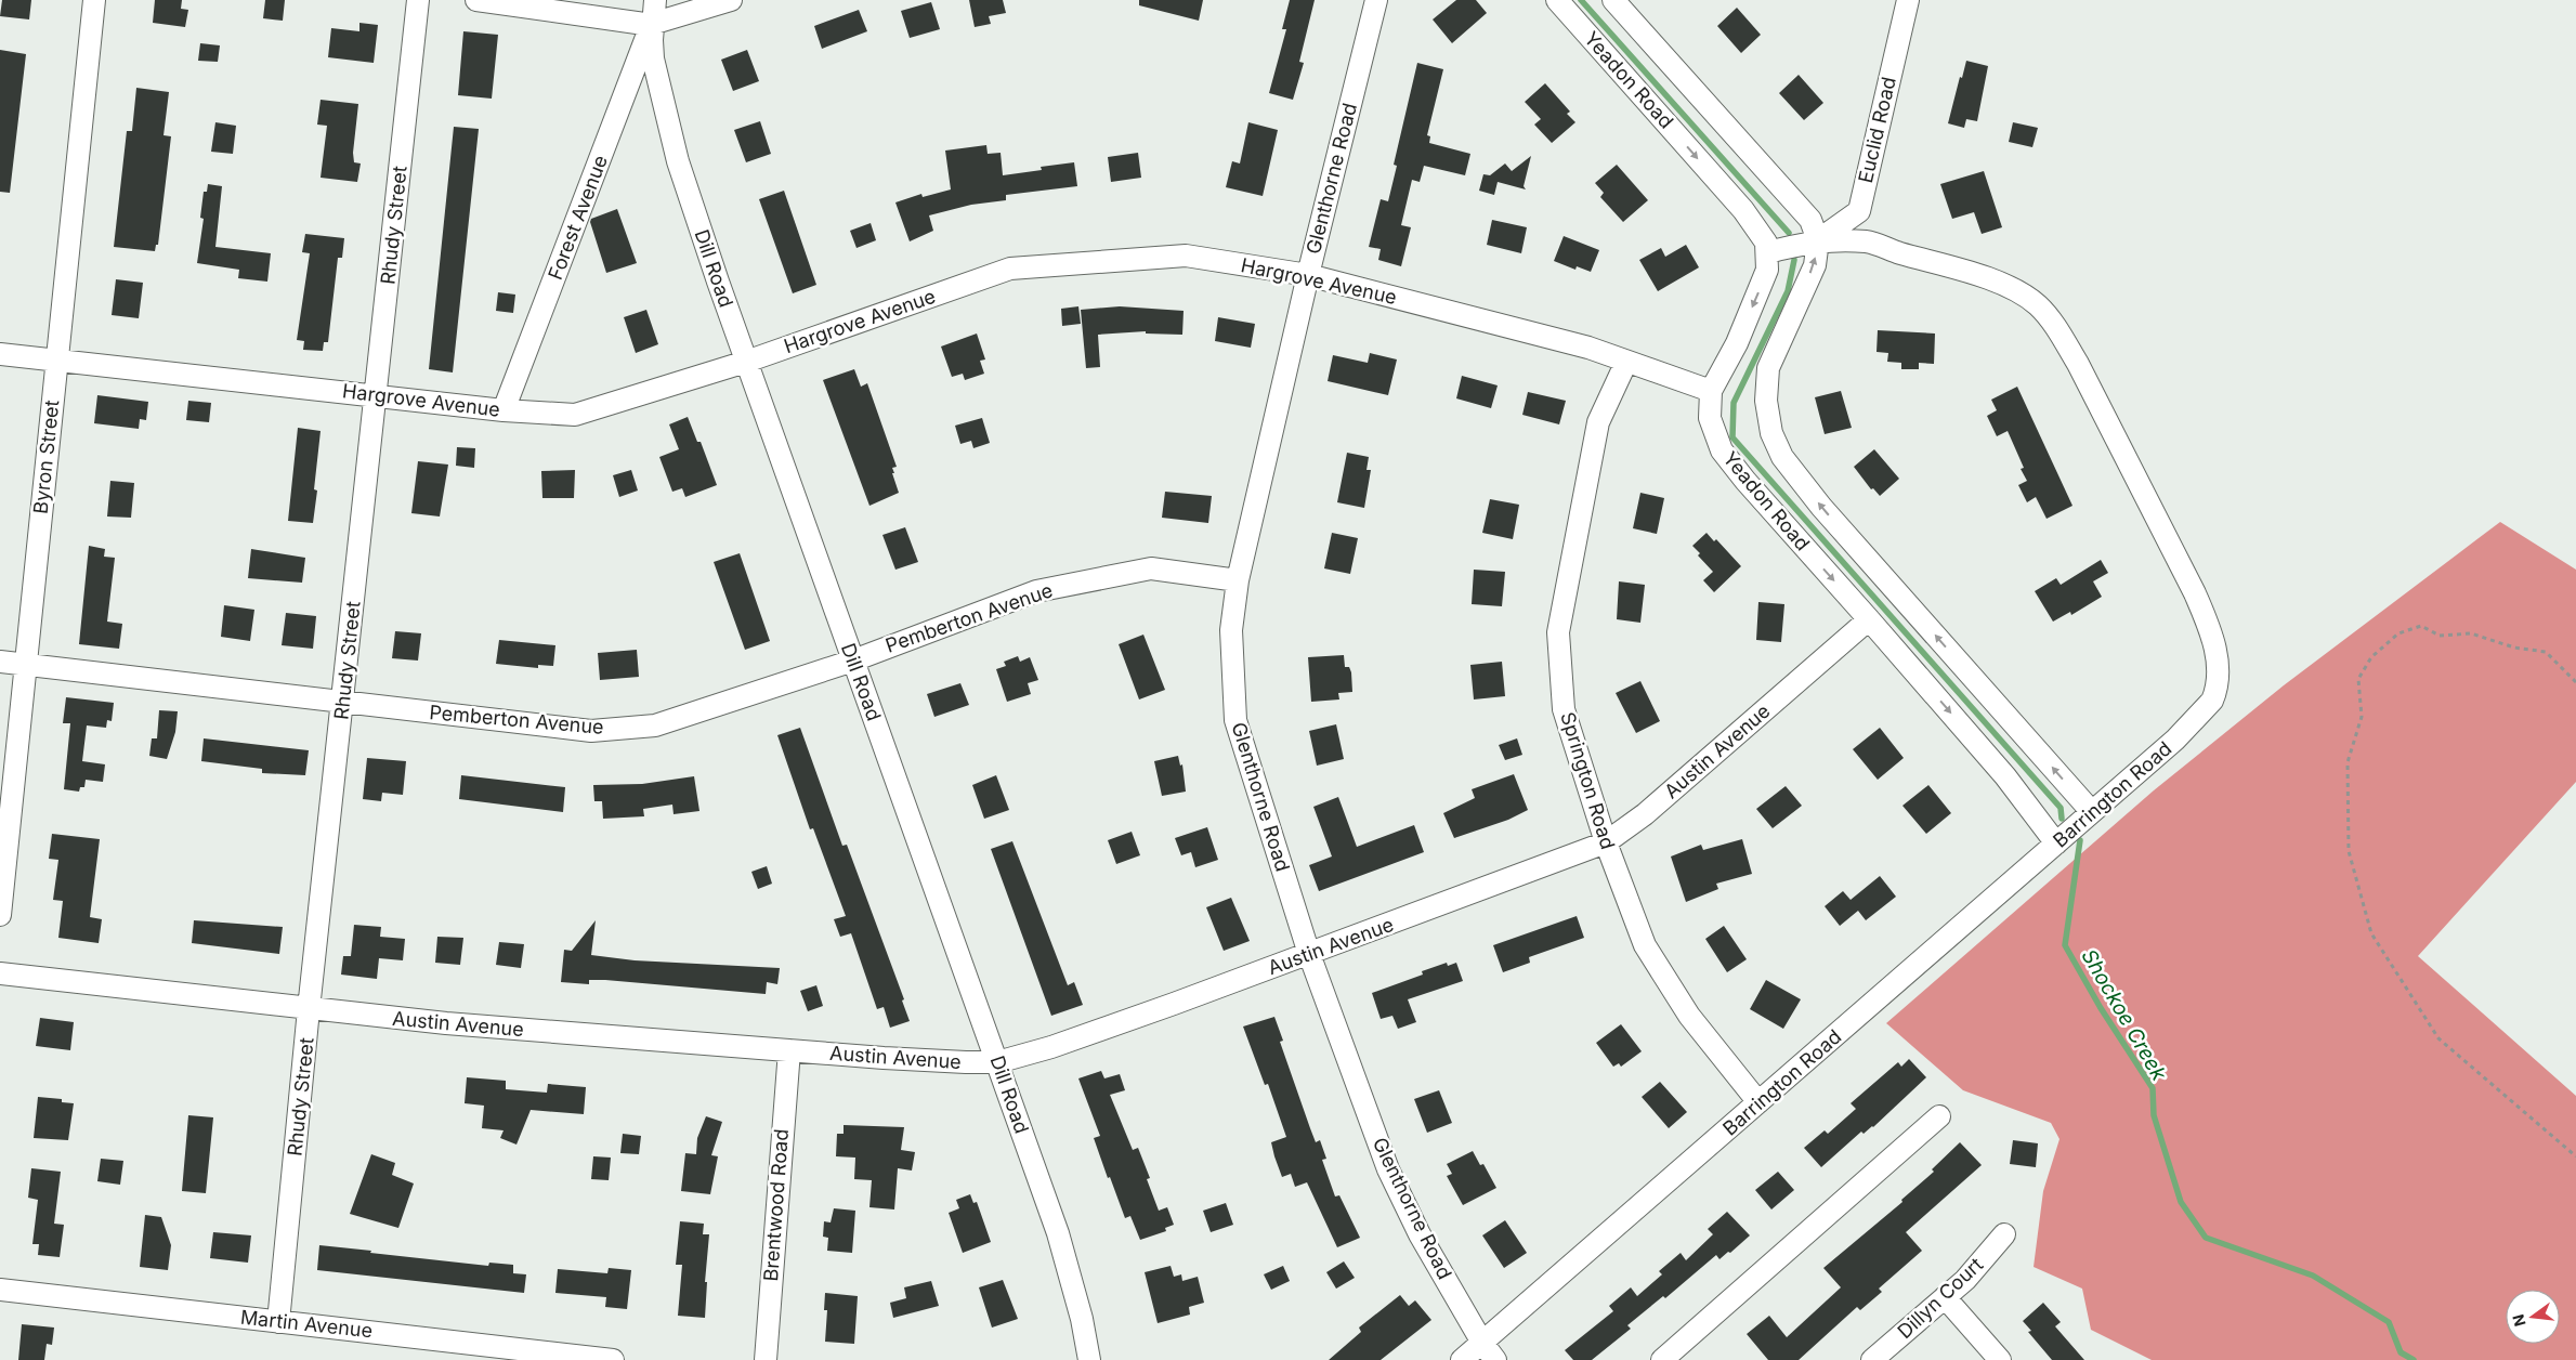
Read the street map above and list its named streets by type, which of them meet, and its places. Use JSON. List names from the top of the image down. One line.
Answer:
{"streets":{"street":["Yeadon Road","Euclid Road","Glenthorne Road","Forest Avenue","Rhudy Street","Dill Road","Hargrove Avenue","Byron Street","Pemberton Avenue","Austin Avenue","Springton Road","Barrington Road","Brentwood Road","Dillyn Court","Martin Avenue"]},"crossings":[["Yeadon Road","Euclid Road"],["Yeadon Road","Hargrove Avenue"],["Yeadon Road","Austin Avenue"],["Yeadon Road","Barrington Road"],["Euclid Road","Barrington Road"],["Glenthorne Road","Hargrove Avenue"],["Glenthorne Road","Pemberton Avenue"],["Glenthorne Road","Austin Avenue"],["Glenthorne Road","Barrington Road"],["Forest Avenue","Dill Road"],["Forest Avenue","Hargrove Avenue"],["Rhudy Street","Hargrove Avenue"],["Rhudy Street","Pemberton Avenue"],["Rhudy Street","Austin Avenue"],["Rhudy Street","Martin Avenue"],["Dill Road","Hargrove Avenue"],["Dill Road","Pemberton Avenue"],["Dill Road","Austin Avenue"],["Hargrove Avenue","Byron Street"],["Hargrove Avenue","Springton Road"],["Byron Street","Pemberton Avenue"],["Austin Avenue","Springton Road"],["Austin Avenue","Brentwood Road"],["Springton Road","Barrington Road"]],"water":["Shockoe Creek"],"north":"left"}
